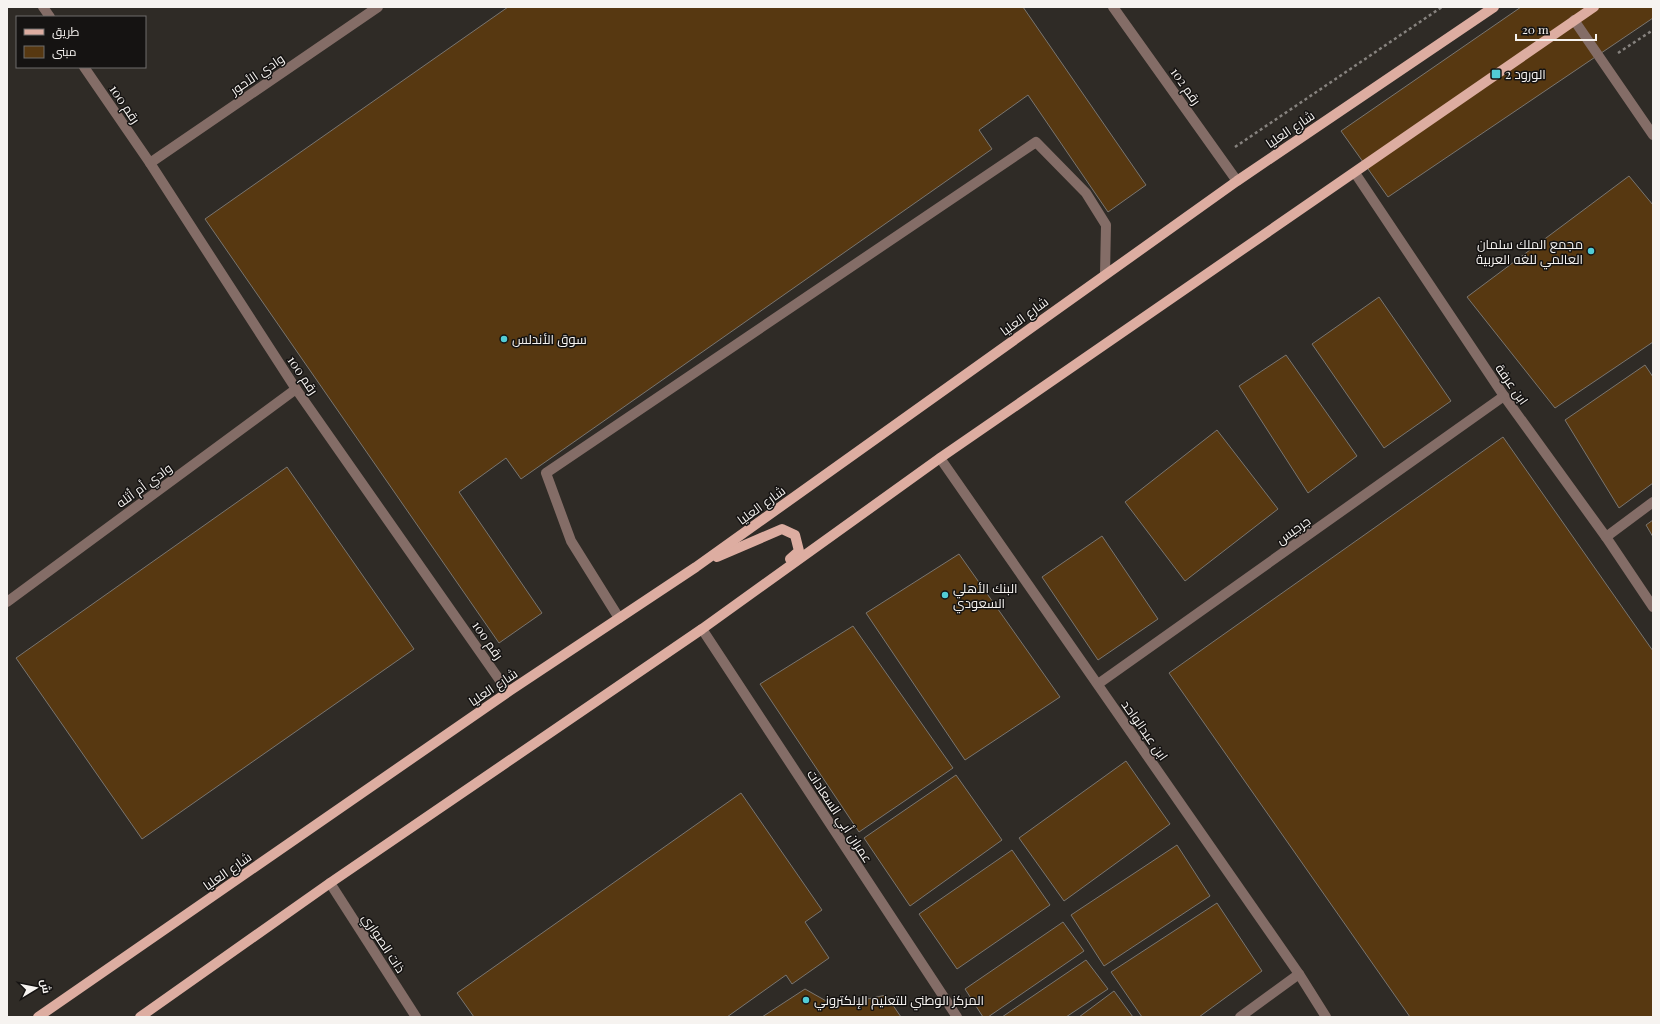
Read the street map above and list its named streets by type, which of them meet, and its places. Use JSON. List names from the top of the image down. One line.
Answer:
{"streets":{"main road":["شارع العليا"],"street":["وادي الأحور","رقم 102","رقم 100","ابن عرفة","وادي أم أثله","جرجيس","ابن عبدالواحد","عمران أبي السعادات","ذات الصواري"]},"crossings":[["وادي الأحور","رقم 100"],["رقم 102","شارع العليا"],["رقم 100","شارع العليا"],["رقم 100","وادي أم أثله"],["ابن عرفة","جرجيس"],["جرجيس","ابن عبدالواحد"]],"places":{"transit":["الورود 2"],"other":["مجمع الملك سلمان العالمي للغه العربية","سوق الأندلس","البنك الأهلي السعودي","المركز الوطني للتعليم الإلكتروني"]},"legend":["طريق","مبنى"],"scale_bar":"20 m","north":"right"}
